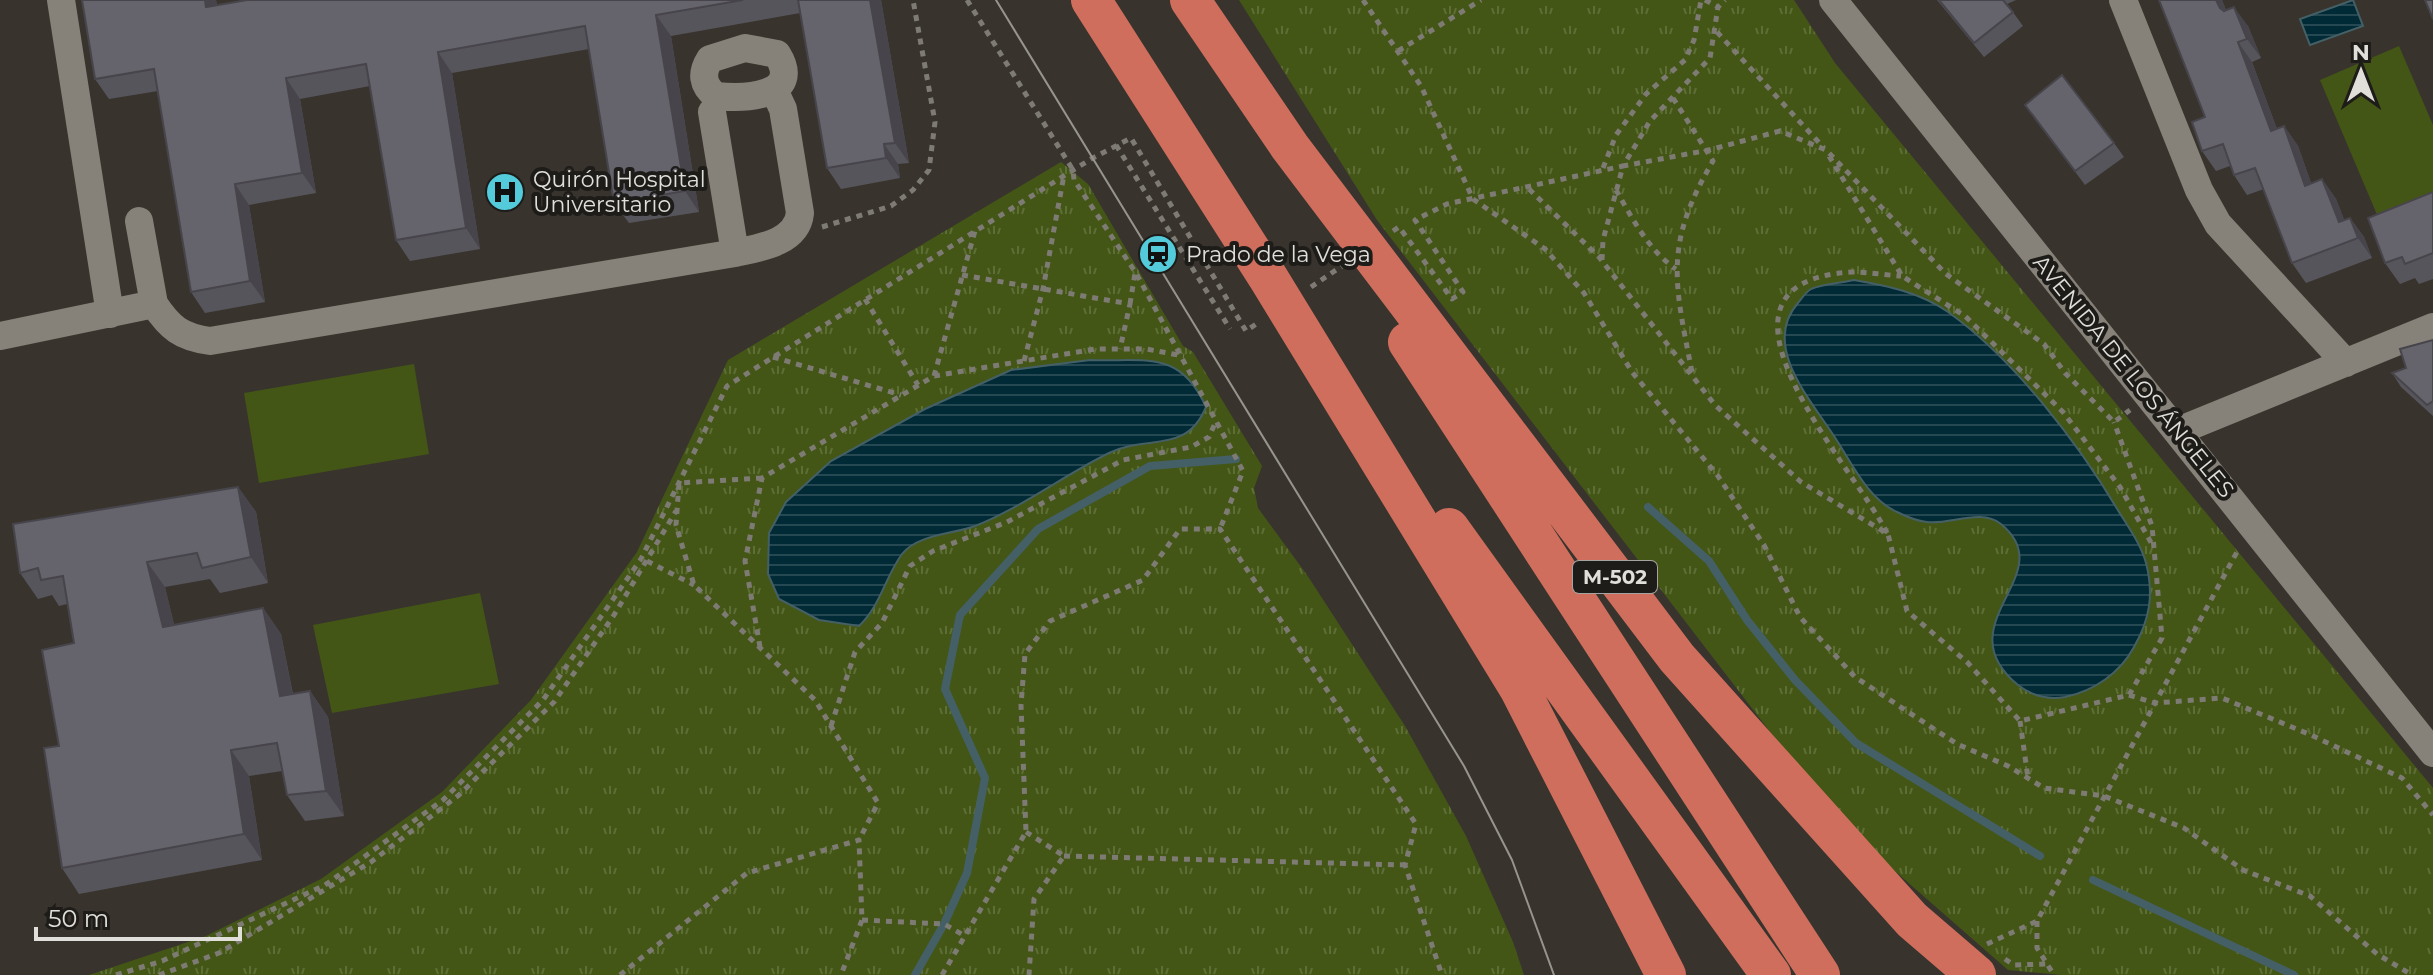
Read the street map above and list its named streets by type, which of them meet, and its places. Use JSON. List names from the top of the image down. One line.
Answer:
{"streets":{"highway":["M-502"],"street":["AVENIDA DE LOS ÁNGELES"]},"places":{"hospital":["Quirón Hospital Universitario"],"station":["Prado de la Vega"]},"scale_bar":"50 m","north":"top"}
